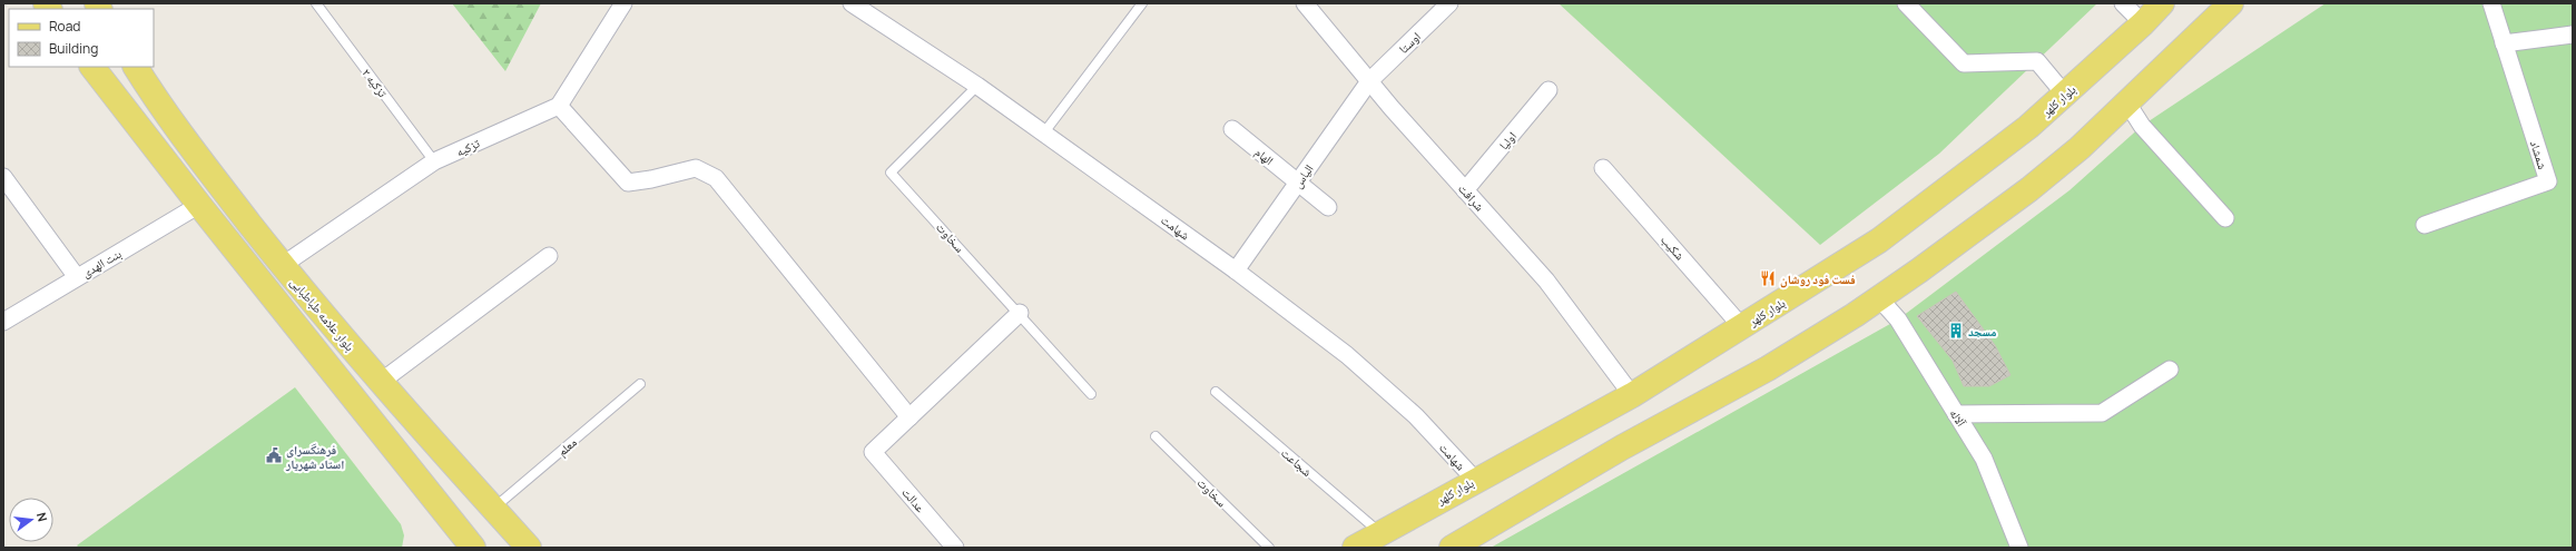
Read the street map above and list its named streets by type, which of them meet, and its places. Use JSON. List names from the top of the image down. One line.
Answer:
{"streets":{"main road":["بلوار کلهر","بلوار علامه طباطبایی"],"street":["اوستا","اولیا","تزکیه","شمشاد","الهام","الیاس","شرافت","شهامت","شکیب","بنت الهدی","آلاله","عدالت"],"lane":["تزکیه ۲","سخاوت","معلم","شجاعت"]},"crossings":[["اوستا","الیاس"],["اوستا","شرافت"],["تزکیه ۲","تزکیه"],["بلوار کلهر","شرافت"],["بلوار کلهر","شهامت"],["بلوار کلهر","شکیب"],["بلوار کلهر","شجاعت"],["اولیا","شرافت"],["تزکیه","بلوار علامه طباطبایی"],["الهام","الیاس"],["الیاس","شرافت"],["الیاس","شهامت"],["شهامت","سخاوت"],["بلوار علامه طباطبایی","معلم"]],"places":{"restaurant":["فست فود روشان"],"building":["مسجد"],"public building":["فرهنگسرای استاد شهریار"]},"legend":["Road","Building"],"north":"right"}
